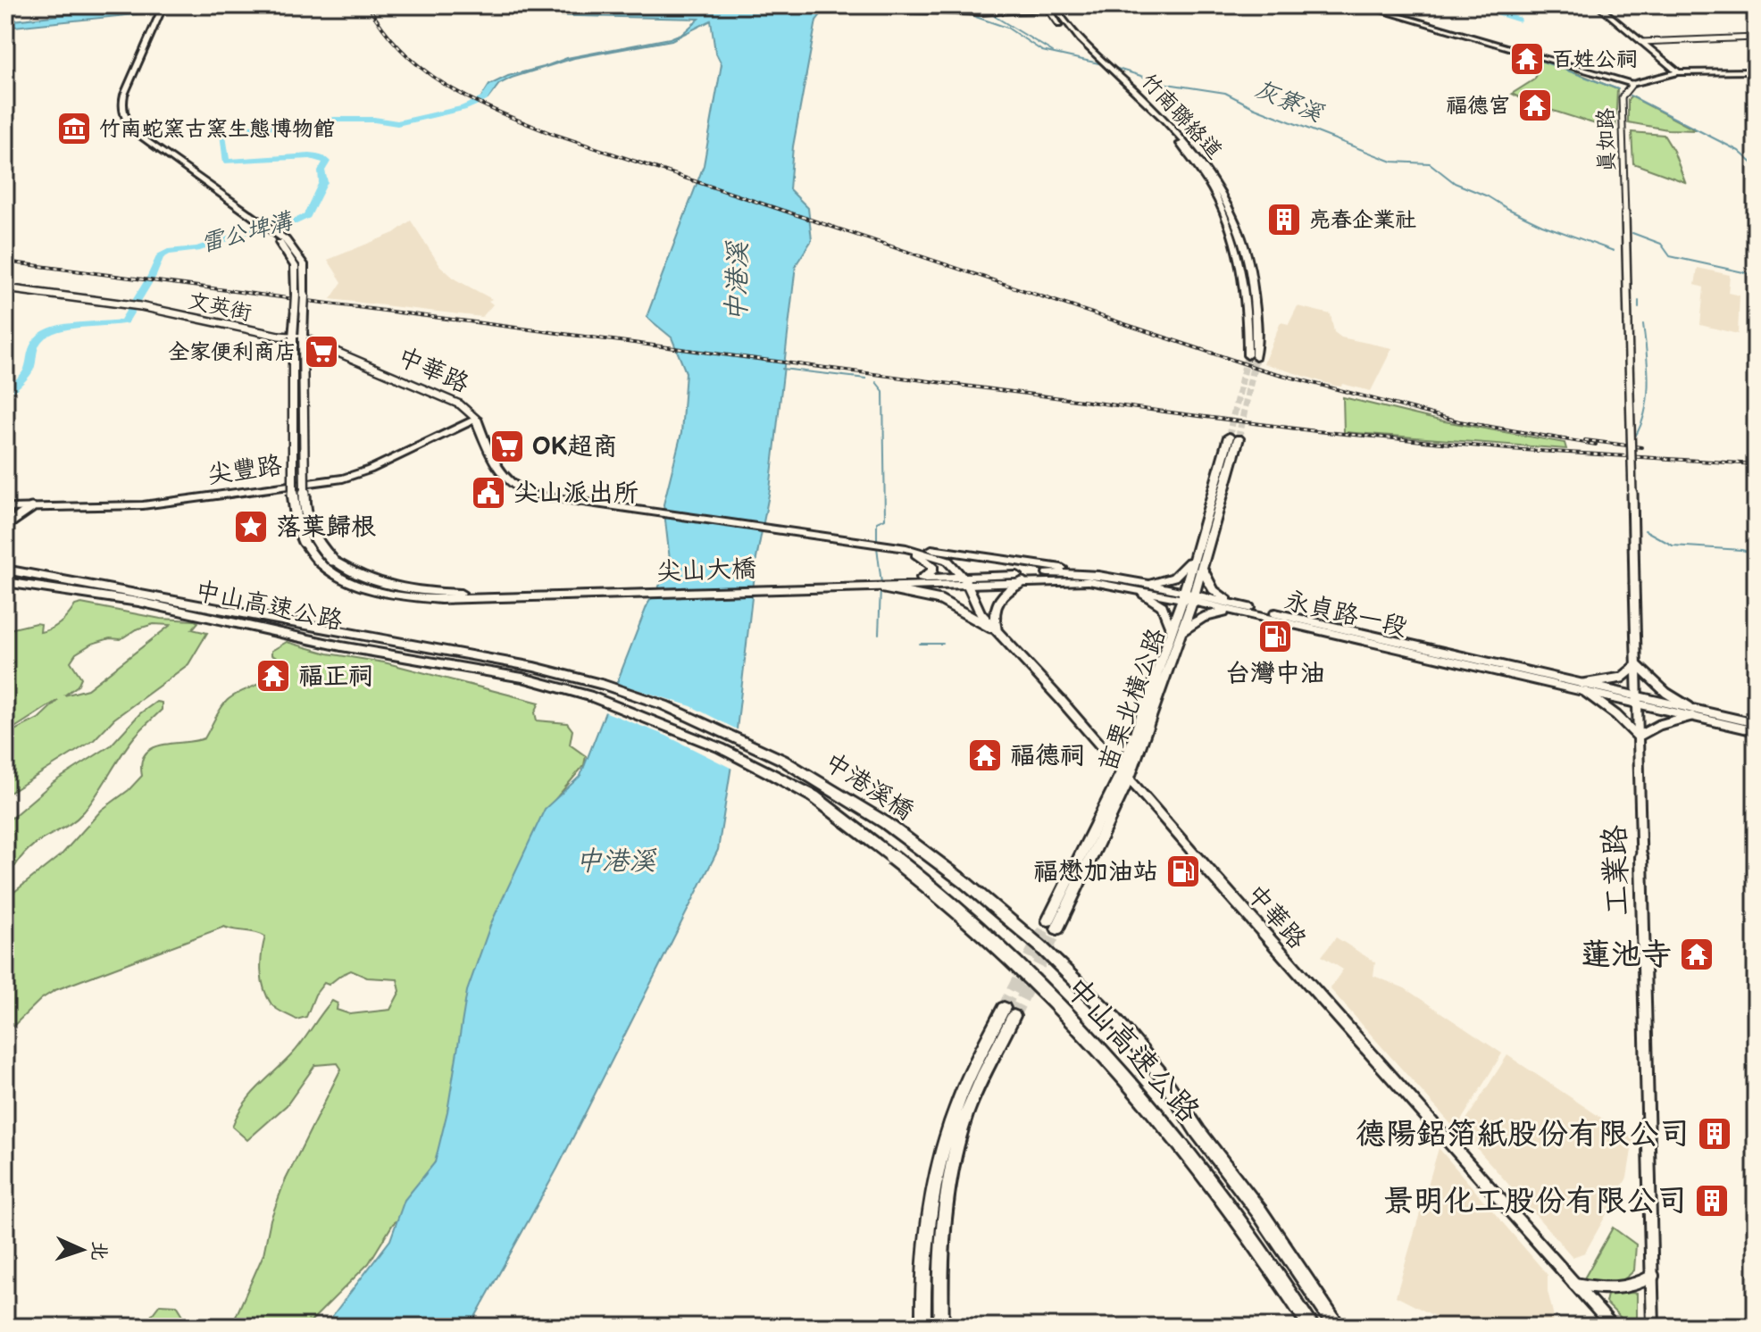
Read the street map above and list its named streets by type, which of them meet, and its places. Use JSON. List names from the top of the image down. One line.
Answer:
{"streets":{"highway":["中山高速公路","中港溪橋"],"main road":["竹南聯絡道","真如路","中華路","尖豐路","尖山大橋","永貞路一段","苗栗北橫公路"],"street":["文英街","工業路"]},"crossings":[["真如路","工業路"],["文英街","中華路"],["中華路","尖豐路"],["中華路","永貞路一段"],["中華路","苗栗北橫公路"],["尖山大橋","永貞路一段"],["中山高速公路","中港溪橋"],["永貞路一段","苗栗北橫公路"],["永貞路一段","工業路"]],"water":["灰寮溪","雷公埤溝","中港溪"],"places":{"temple":["百姓公祠","福德宮","福正祠","福德祠","蓮池寺"],"museum":["竹南蛇窯古窯生態博物館"],"building":["亮春企業社","德陽鋁箔紙股份有限公司","景明化工股份有限公司"],"supermarket":["全家便利商店","OK超商"],"public building":["尖山派出所"],"place":["落葉歸根"],"fuel station":["台灣中油","福懋加油站"]},"north":"right"}
